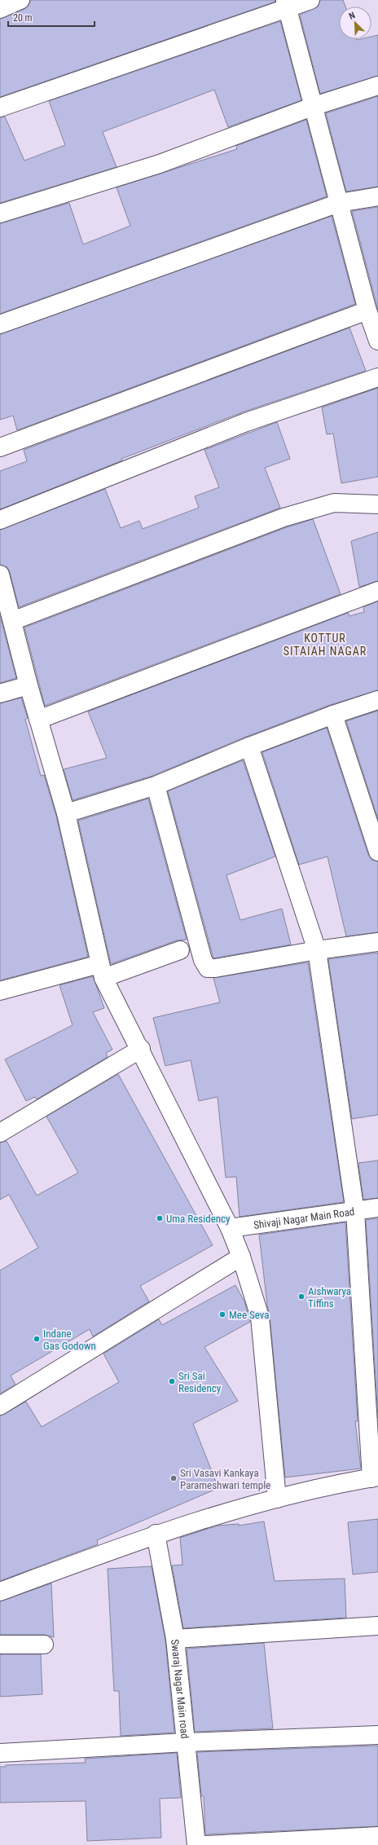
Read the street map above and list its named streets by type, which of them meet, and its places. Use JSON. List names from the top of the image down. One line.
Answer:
{"streets":{"street":["Shivaji Nagar Main Road","Swaraj Nagar Main road"]},"districts":["KOTTUR SITAIAH NAGAR"],"places":["Uma Residency","Aishwarya Tiffins","Mee Seva","Indane Gas Godown","Sri Sai Residency","Sri Vasavi Kankaya Parameshwari temple"],"scale_bar":"20 m","north":"top left"}
